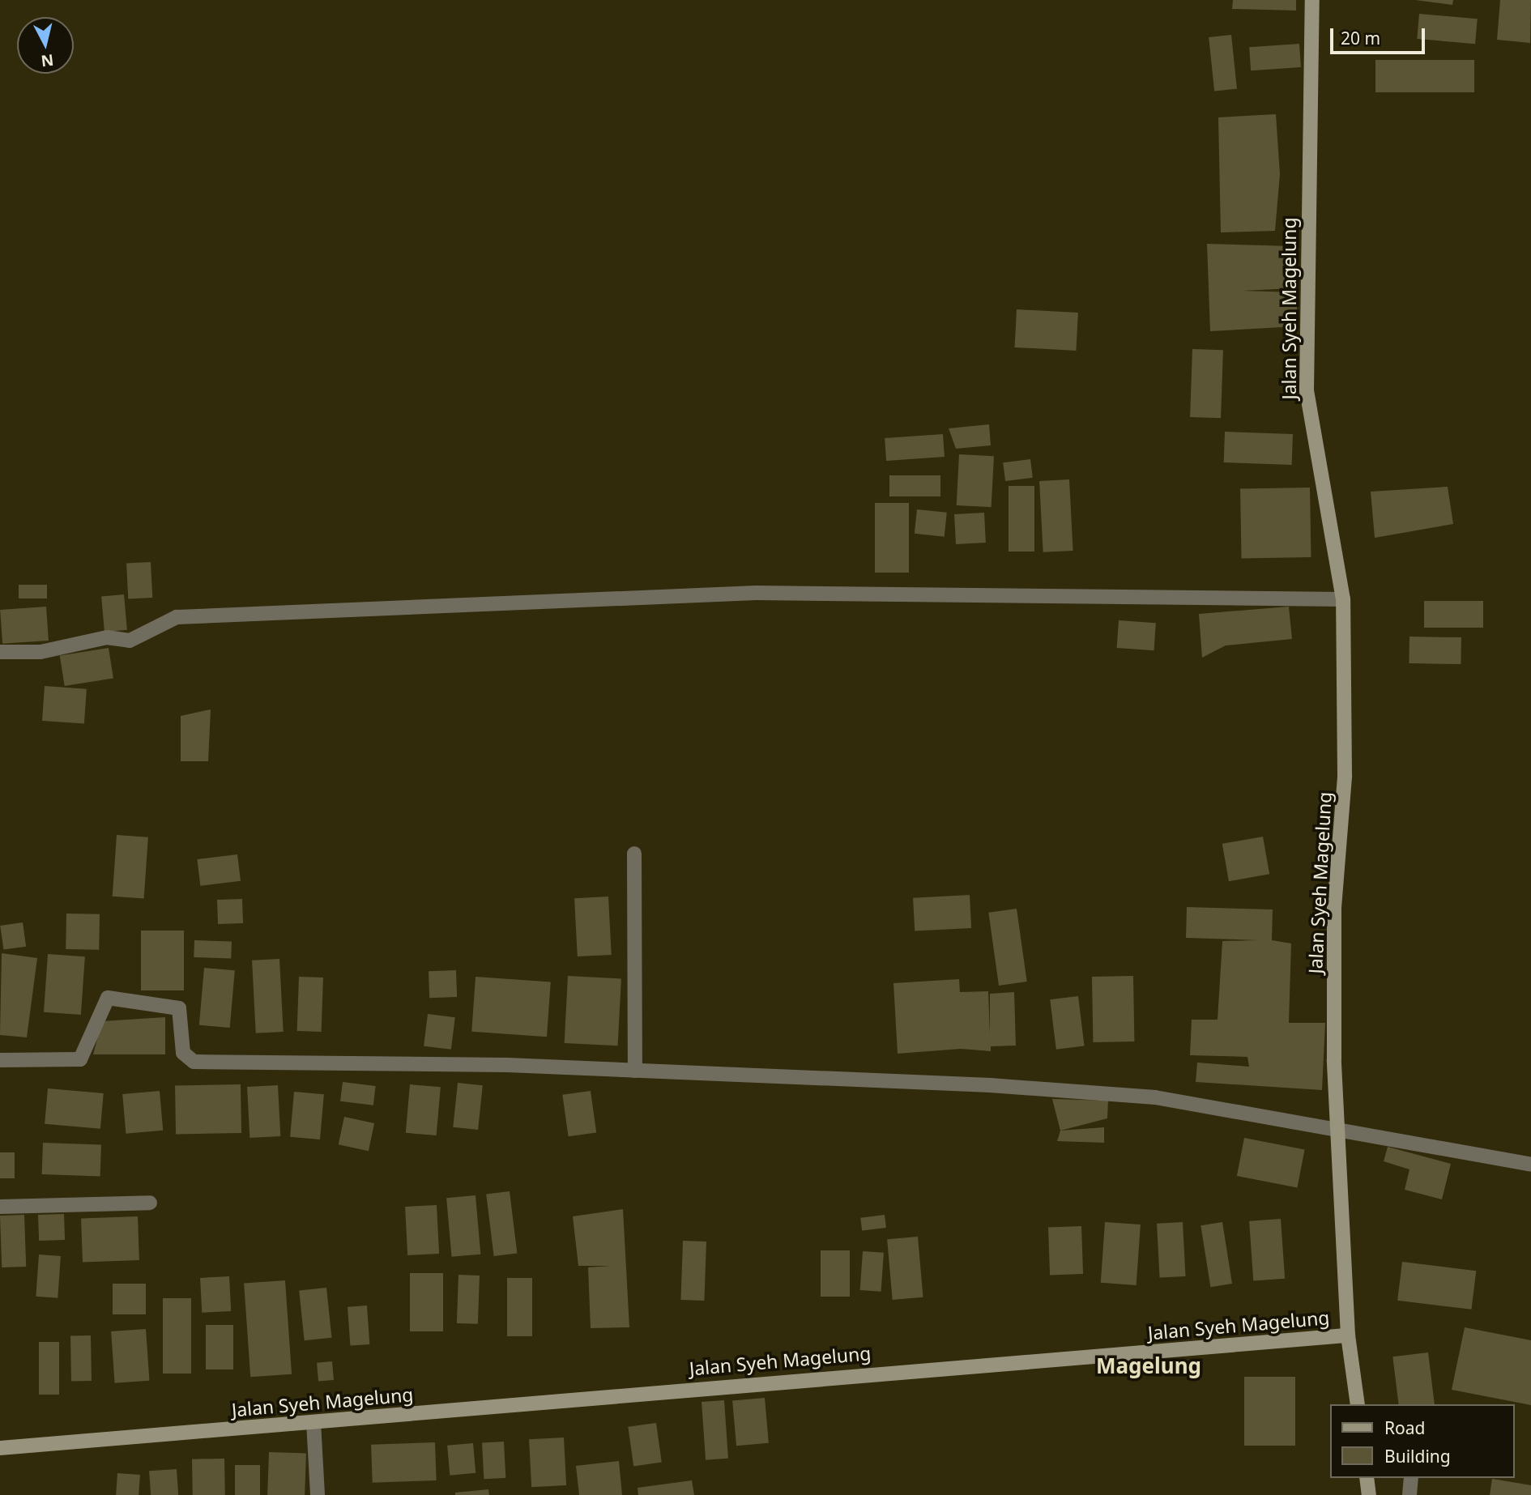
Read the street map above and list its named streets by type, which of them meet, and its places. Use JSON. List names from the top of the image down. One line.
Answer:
{"streets":{"street":["Jalan Syeh Magelung"]},"districts":["Magelung"],"legend":["Road","Building"],"scale_bar":"20 m","north":"bottom"}
